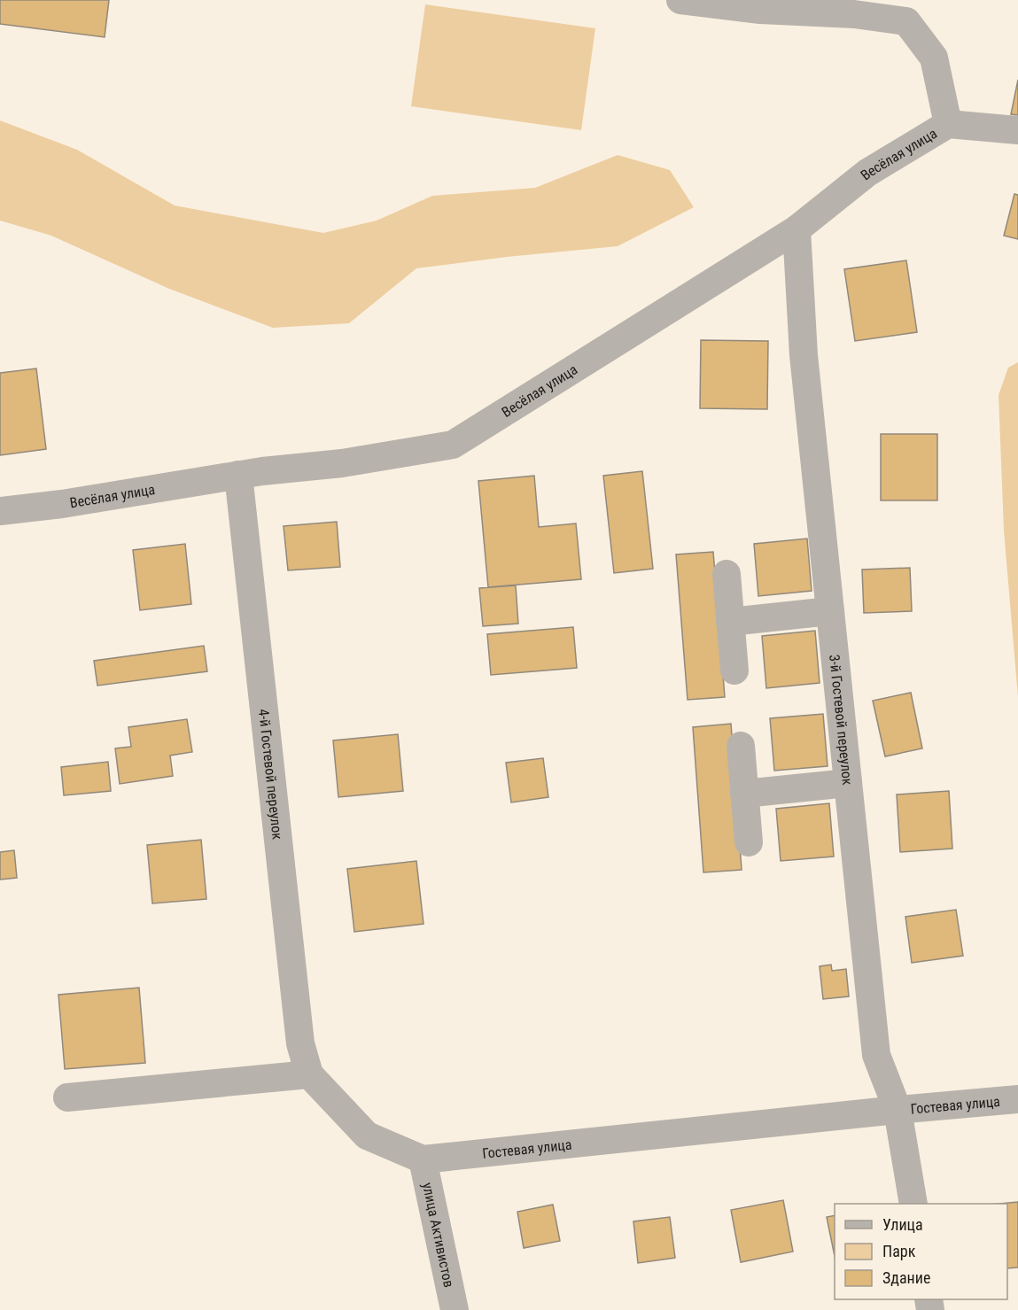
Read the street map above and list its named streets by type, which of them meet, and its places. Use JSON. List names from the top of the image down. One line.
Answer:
{"streets":{"street":["Весёлая улица","3-й Гостевой переулок","4-й Гостевой переулок","Гостевая улица","улица Активистов"]},"crossings":[["Весёлая улица","3-й Гостевой переулок"],["Весёлая улица","4-й Гостевой переулок"],["3-й Гостевой переулок","Гостевая улица"],["4-й Гостевой переулок","Гостевая улица"],["Гостевая улица","улица Активистов"]],"legend":["Улица","Парк","Здание"]}
